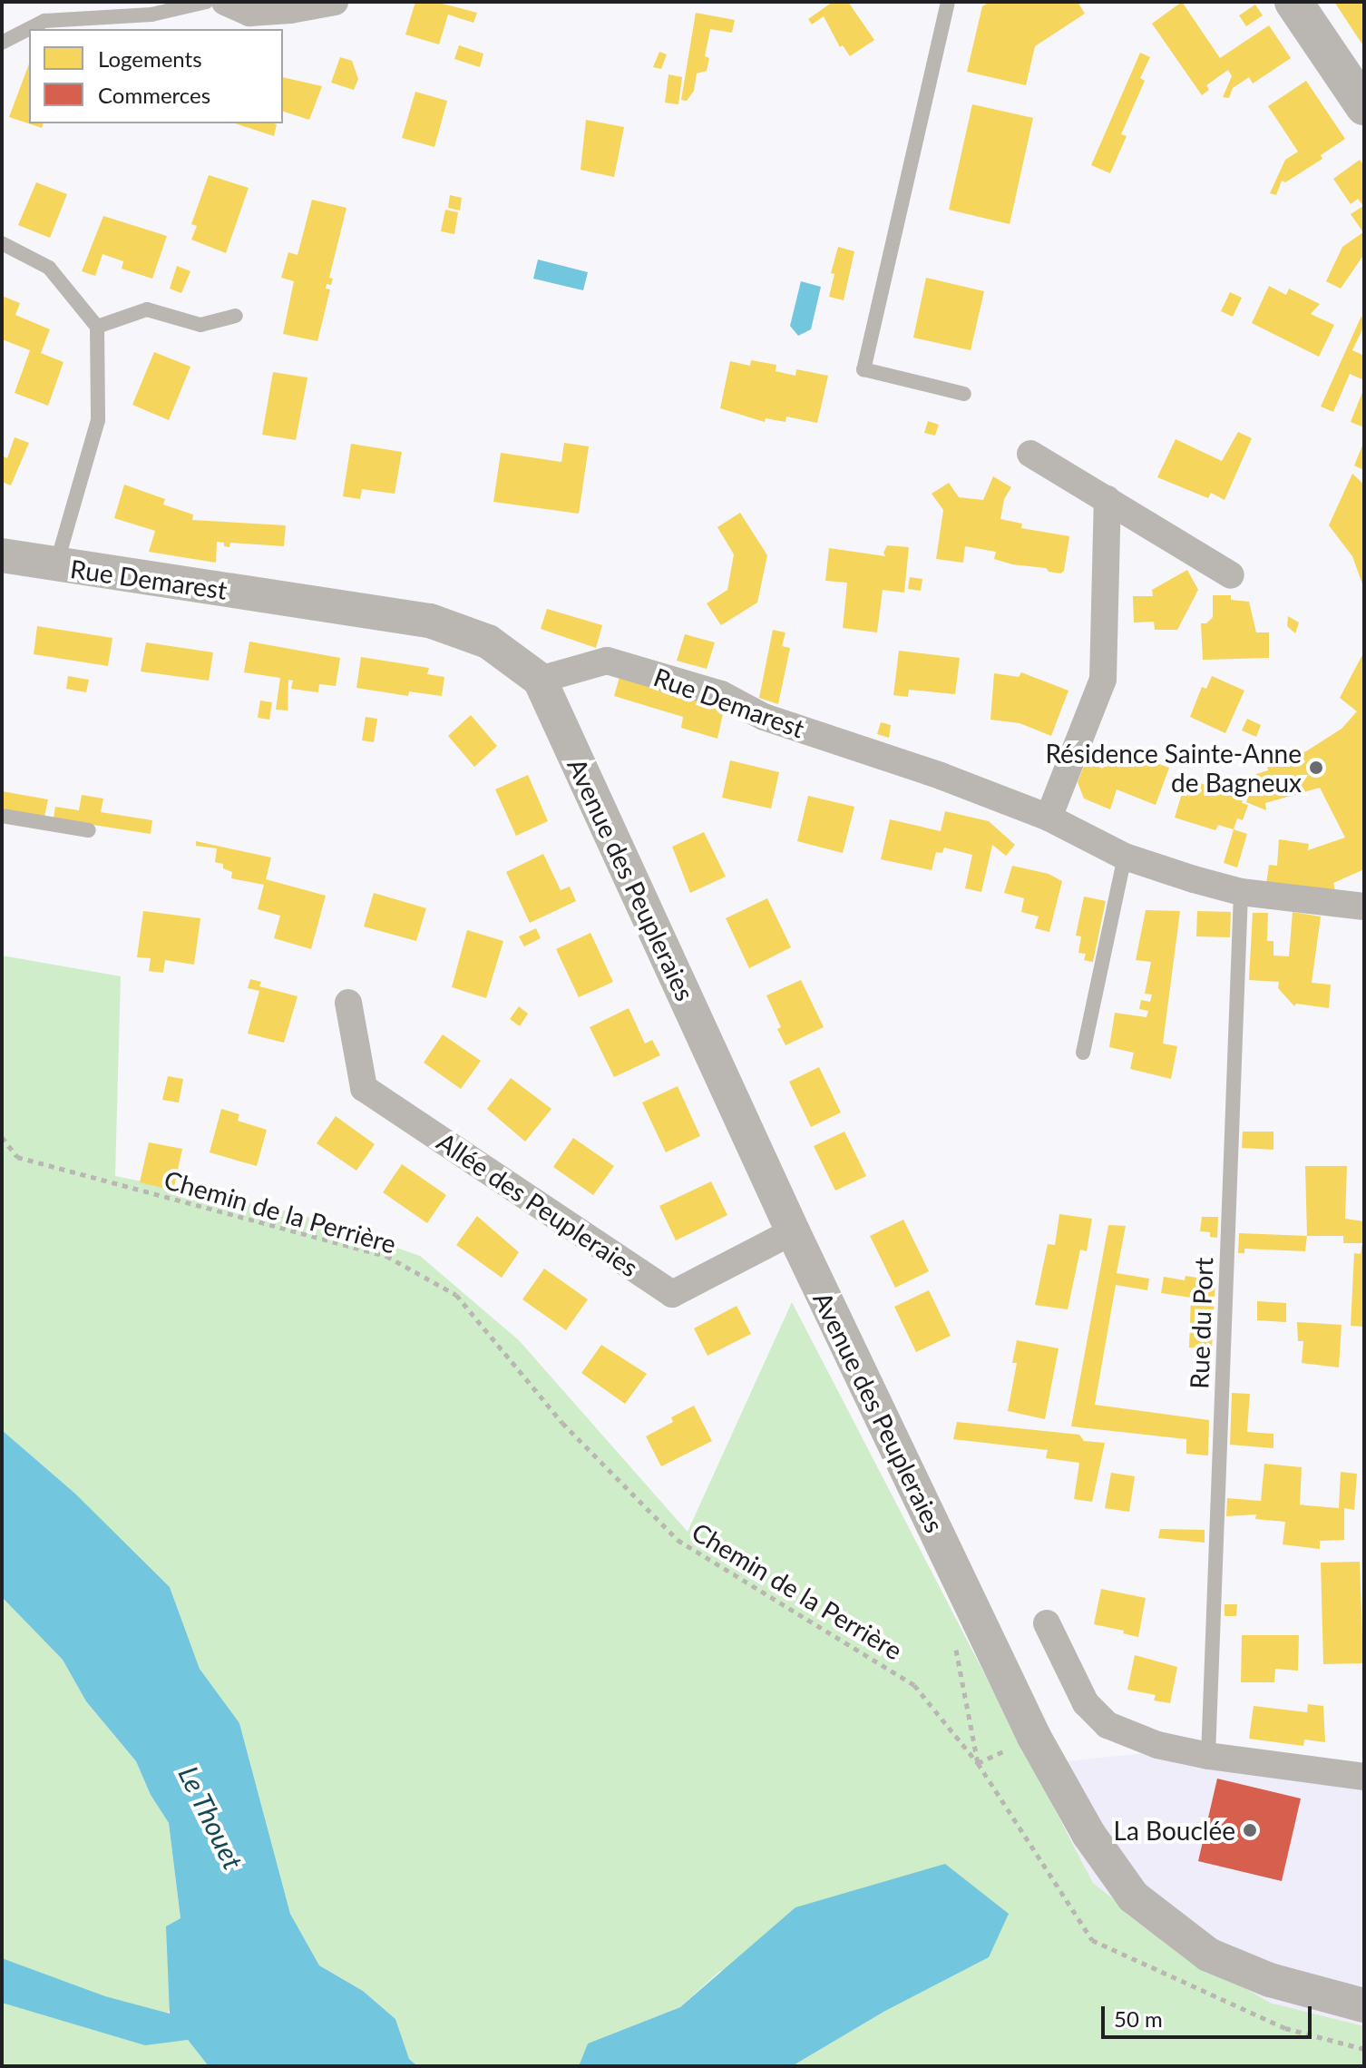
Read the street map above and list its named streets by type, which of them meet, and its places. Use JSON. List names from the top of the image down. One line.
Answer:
{"streets":{"street":["Rue Demarest","Avenue des Peupleraies","Allée des Peupleraies"],"lane":["Rue du Port"],"path":["Chemin de la Perrière"]},"crossings":[["Rue Demarest","Avenue des Peupleraies"],["Rue Demarest","Rue du Port"],["Avenue des Peupleraies","Allée des Peupleraies"]],"water":["Le Thouet"],"places":["Résidence Sainte-Anne de Bagneux","La Bouclée"],"legend":["Logements","Commerces"],"scale_bar":"50 m"}
